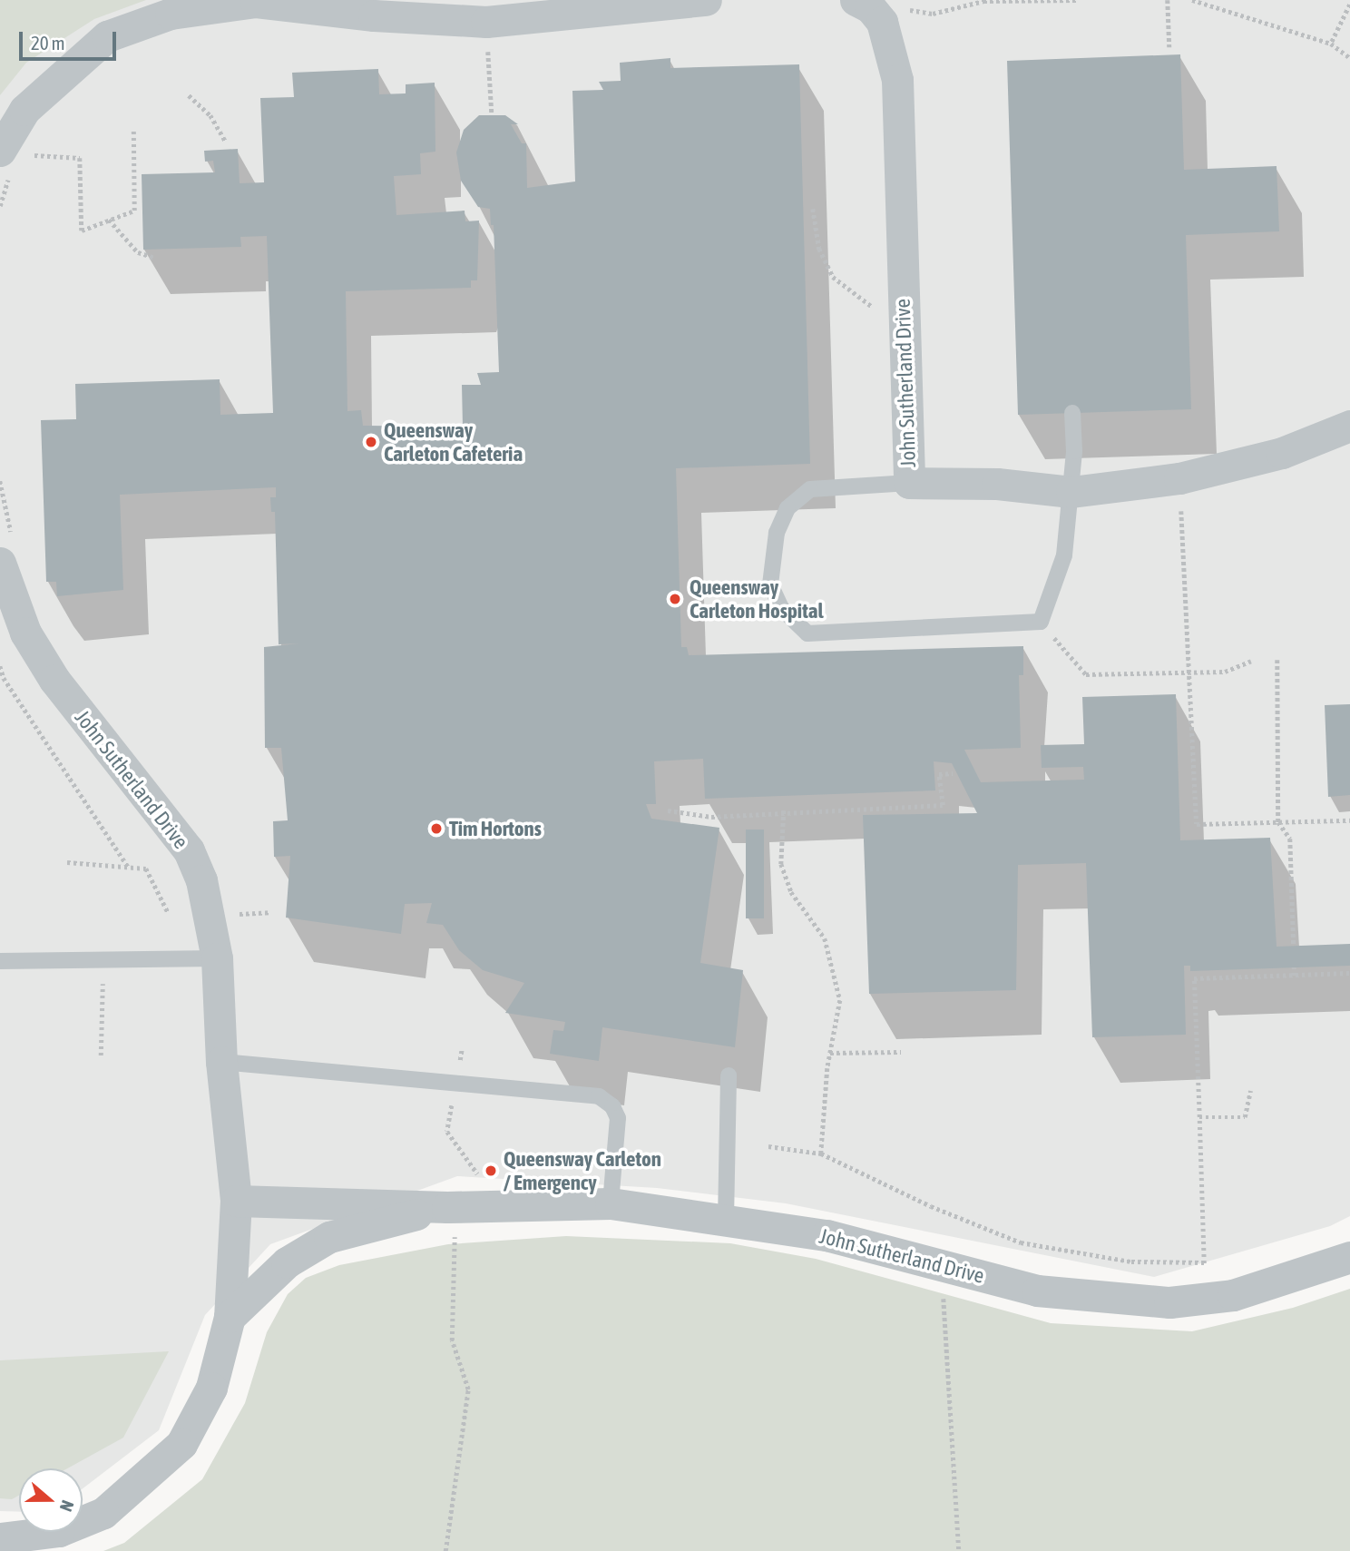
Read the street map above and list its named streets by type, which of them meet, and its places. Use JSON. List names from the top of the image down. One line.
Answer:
{"streets":{"street":["John Sutherland Drive"]},"places":["Queensway Carleton Cafeteria","Queensway Carleton Hospital","Tim Hortons","Queensway Carleton / Emergency"],"scale_bar":"20 m","north":"right"}
